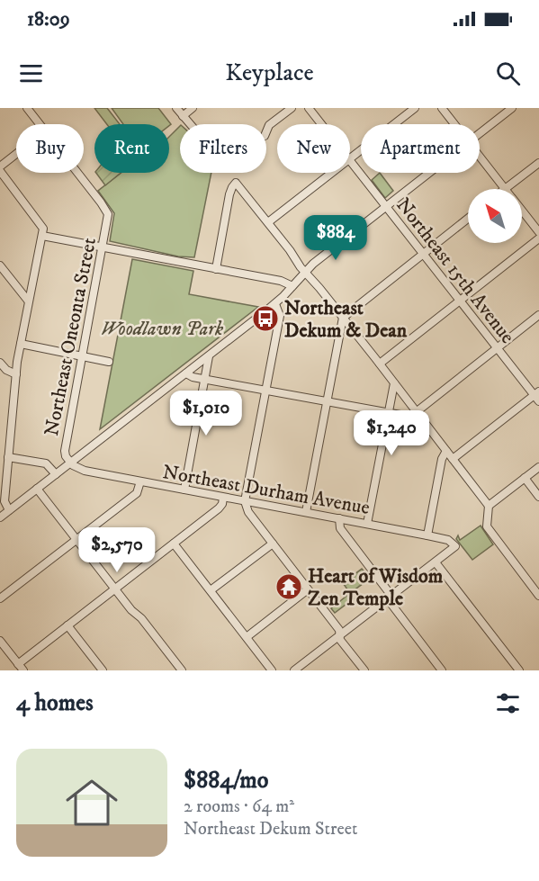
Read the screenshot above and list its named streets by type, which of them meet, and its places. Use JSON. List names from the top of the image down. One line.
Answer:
{"streets":{"street":["Northeast 15th Avenue","Northeast Oneonta Street","Northeast Durham Avenue"]},"crossings":[["Northeast Oneonta Street","Northeast Durham Avenue"]],"parks":["Woodlawn Park"],"places":{"bus stop":["Northeast Dekum & Dean"],"temple":["Heart of Wisdom Zen Temple"]},"north":"top left","page":{"status":"18:09","header":"Keyplace","chip":["Buy","Rent","Filters","New","Apartment"],"price":["$884","$1,010","$1,240","$2,570"],"heading":"4 homes","list":[{"name":"$884/mo","note":"2 rooms · 64 m² · Northeast Dekum Street"}]}}
